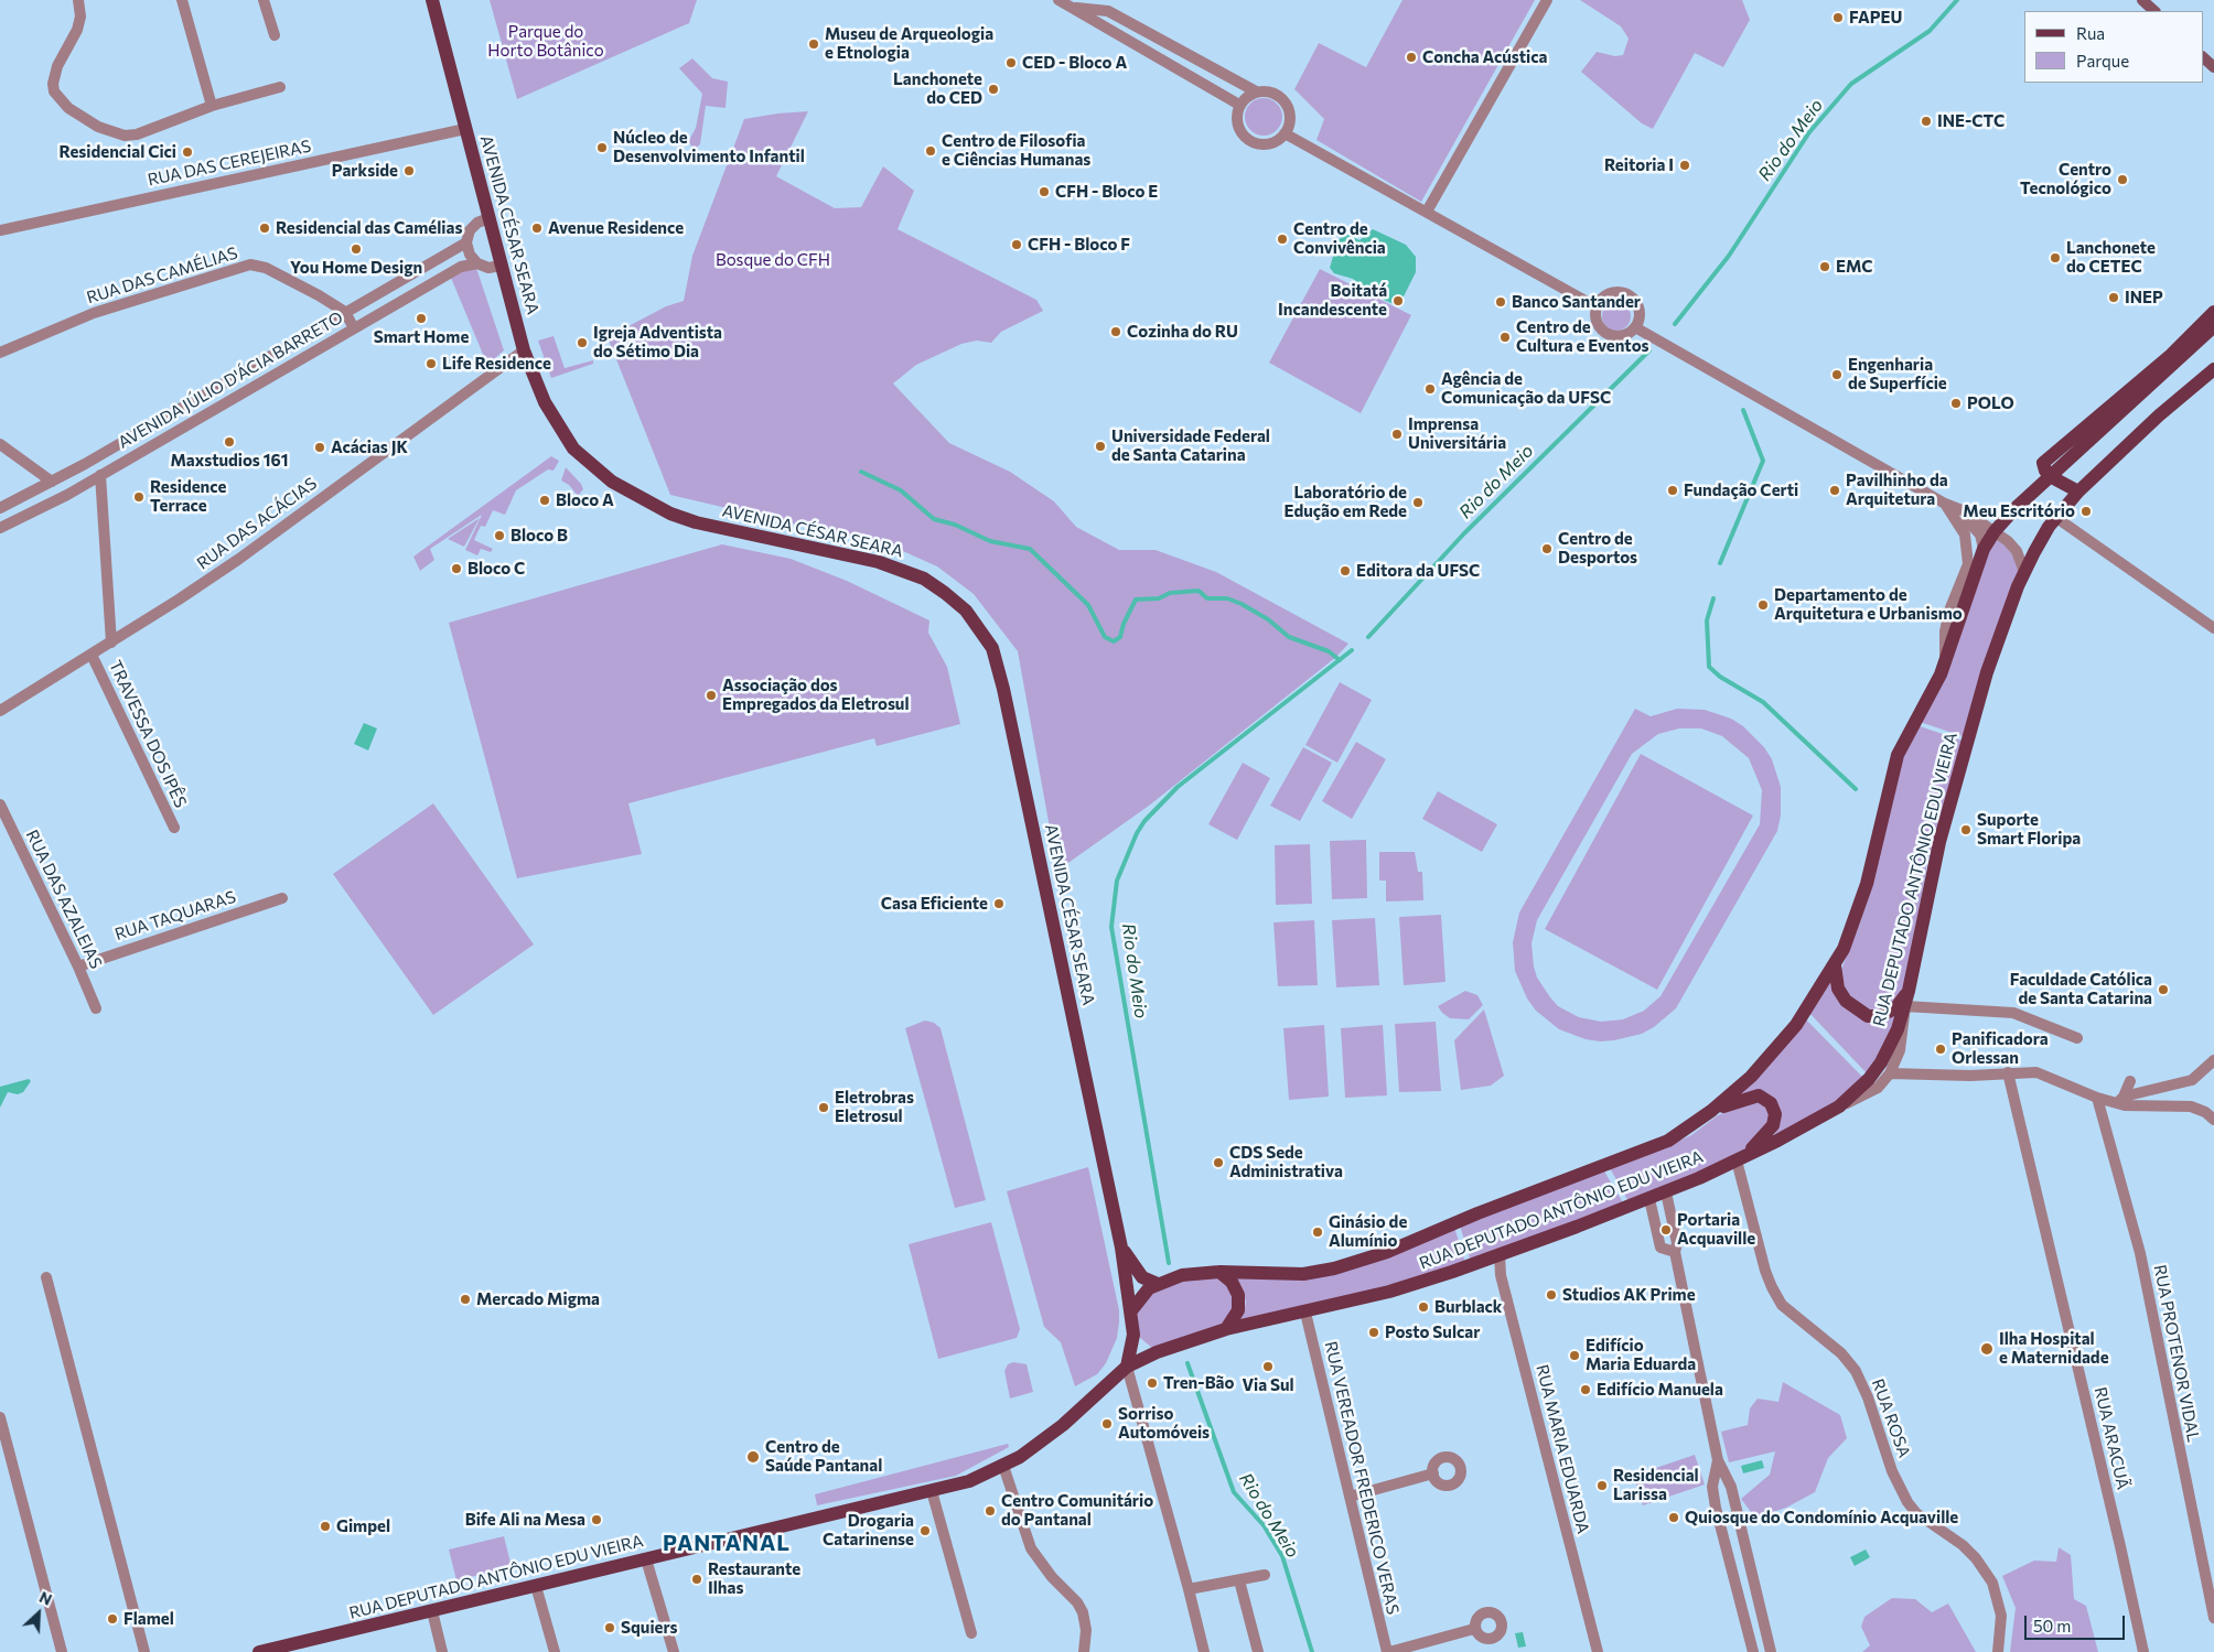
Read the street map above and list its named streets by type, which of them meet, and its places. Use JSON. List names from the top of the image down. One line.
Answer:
{"streets":{"main road":["AVENIDA CÉSAR SEARA","RUA DEPUTADO ANTÔNIO EDU VIEIRA"],"street":["RUA DAS CEREJEIRAS","RUA DAS CAMÉLIAS","AVENIDA JÚLIO D'ÁCIA BARRETO","RUA DAS ACÁCIAS","TRAVESSA DOS IPÊS","RUA DAS AZALEIAS","RUA TAQUARAS","RUA PROTENOR VIDAL","RUA ROSA","RUA ARACUÃ","RUA MARIA EDUARDA","RUA VEREADOR FREDERICO VERAS"]},"crossings":[["RUA DAS CEREJEIRAS","AVENIDA CÉSAR SEARA"],["AVENIDA CÉSAR SEARA","RUA DAS ACÁCIAS"],["AVENIDA CÉSAR SEARA","RUA DEPUTADO ANTÔNIO EDU VIEIRA"],["RUA DAS CAMÉLIAS","AVENIDA JÚLIO D'ÁCIA BARRETO"],["RUA DAS ACÁCIAS","TRAVESSA DOS IPÊS"],["RUA DEPUTADO ANTÔNIO EDU VIEIRA","RUA ROSA"],["RUA DEPUTADO ANTÔNIO EDU VIEIRA","RUA MARIA EDUARDA"],["RUA DEPUTADO ANTÔNIO EDU VIEIRA","RUA VEREADOR FREDERICO VERAS"],["RUA DAS AZALEIAS","RUA TAQUARAS"]],"districts":["PANTANAL"],"water":["Rio do Meio"],"parks":["Parque do Horto Botânico","Bosque do CFH"],"places":["FAPEU","Museu de Arqueologia e Etnologia","Concha Acústica","CED - Bloco A","Lanchonete do CED","INE-CTC","Núcleo de Desenvolvimento Infantil","Centro de Filosofia e Ciências Humanas","Residencial Cici","Reitoria I","Parkside","Centro Tecnológico","CFH - Bloco E","Residencial das Camélias","Avenue Residence","Centro de Convivência","CFH - Bloco F","You Home Design","Lanchonete do CETEC","EMC","INEP","Boitatá Incandescente","Banco Santander","Smart Home","Cozinha do RU","Centro de Cultura e Eventos","Igreja Adventista do Sétimo Dia","Life Residence","Engenharia de Superfície","Agência de Comunicação da UFSC","POLO","Imprensa Universitária","Maxstudios 161","Universidade Federal de Santa Catarina","Acácias JK","Fundação Certi","Pavilhinho da Arquitetura","Residence Terrace","Bloco A","Laboratório de Edução em Rede","Meu Escritório","Bloco B","Centro de Desportos","Bloco C","Editora da UFSC","Departamento de Arquitetura e Urbanismo","Associação dos Empregados da Eletrosul","Suporte Smart Floripa","Casa Eficiente","Faculdade Católica de Santa Catarina","Panificadora Orlessan","Eletrobras Eletrosul","CDS Sede Administrativa","Portaria Acquaville","Ginásio de Alumínio","Studios AK Prime","Mercado Migma","Burblack","Posto Sulcar","Ilha Hospital e Maternidade","Edifício Maria Eduarda","Via Sul","Tren-Bão","Edifício Manuela","Sorriso Automóveis","Centro de Saúde Pantanal","Residencial Larissa","Centro Comunitário do Pantanal","Quiosque do Condomínio Acquaville","Bife Ali na Mesa","Gimpel","Drogaria Catarinense","Restaurante Ilhas","Flamel","Squiers"],"legend":["Rua","Parque"],"scale_bar":"50 m","north":"top right"}
